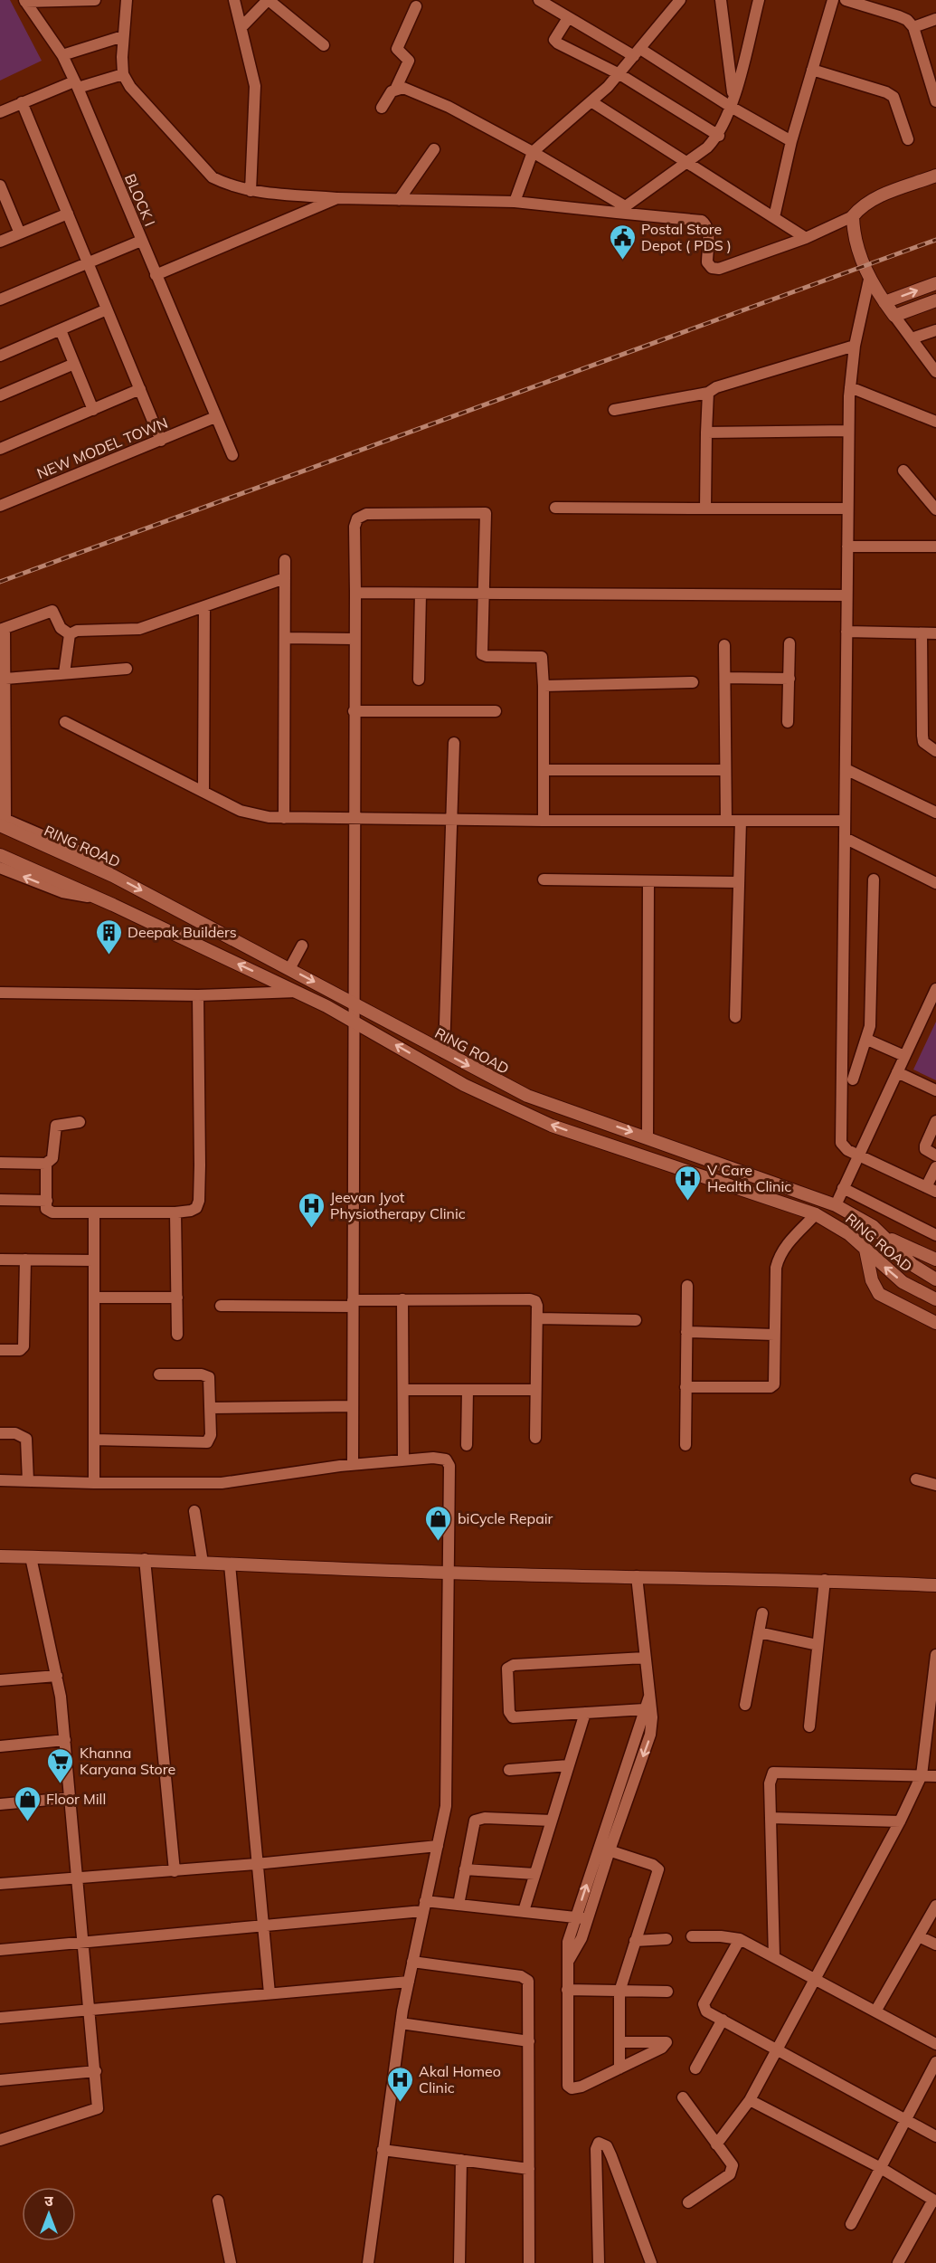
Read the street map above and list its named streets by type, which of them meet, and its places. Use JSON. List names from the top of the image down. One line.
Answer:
{"streets":{"street":["BLOCK I","NEW MODEL TOWN","RING ROAD"]},"crossings":[["BLOCK I","NEW MODEL TOWN"]],"places":{"public building":["Postal Store Depot ( PDS )"],"building":["Deepak Builders"],"hospital":["V Care Health Clinic","Jeevan Jyot Physiotherapy Clinic","Akal Homeo Clinic"],"shop":["biCycle Repair","Floor Mill"],"supermarket":["Khanna Karyana Store"]},"north":"top"}
